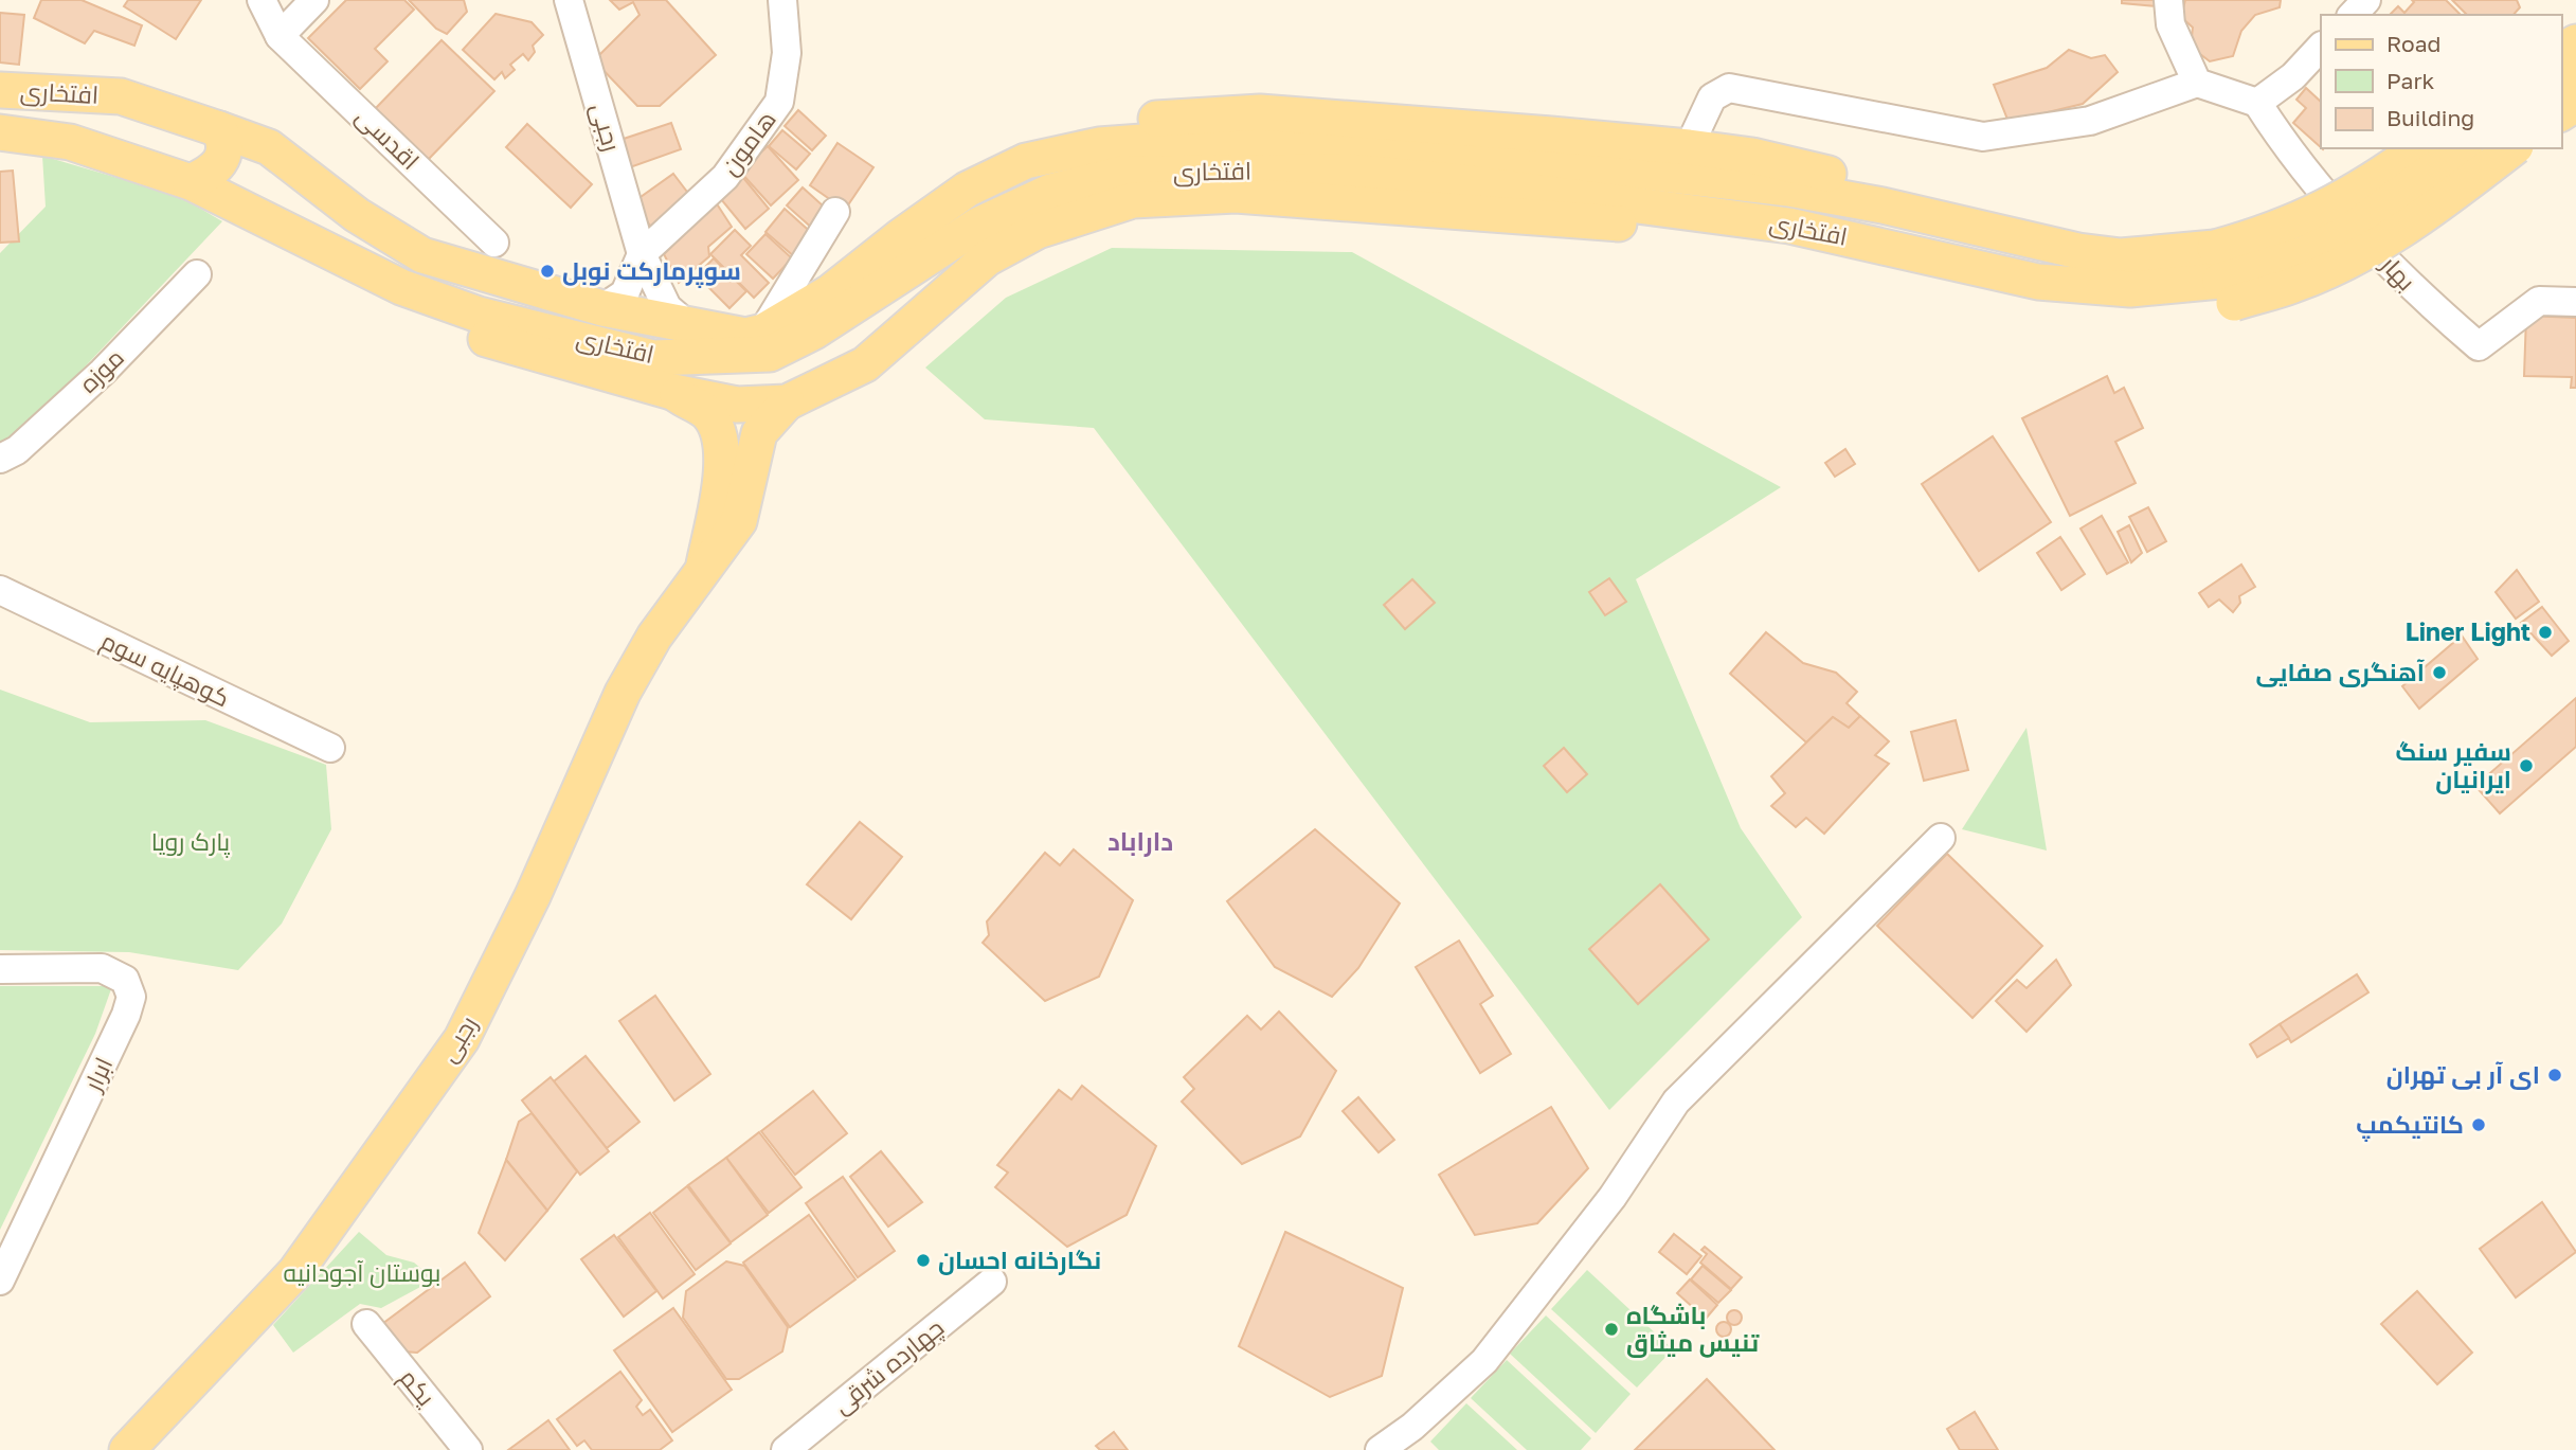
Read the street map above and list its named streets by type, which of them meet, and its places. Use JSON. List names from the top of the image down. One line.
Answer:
{"streets":{"main road":["افتخاری","رجبی"],"street":["اقدسی","هامون","بهار","موزه","کوهپایه سوم","ابرار","چهارده شرقی","یکم"]},"crossings":[["افتخاری","رجبی"],["رجبی","هامون"]],"districts":["داراباد"],"parks":["پارک رویا","بوستان آجودانیه"],"places":["سوپرمارکت نوبل","Liner Light","آهنگری صفایی","سفیر سنگ ایرانیان","ای آر بی تهران","کانتیکمپ","نگارخانه احسان","باشگاه تنيس ميثاق"],"legend":["Road","Park","Building"]}
